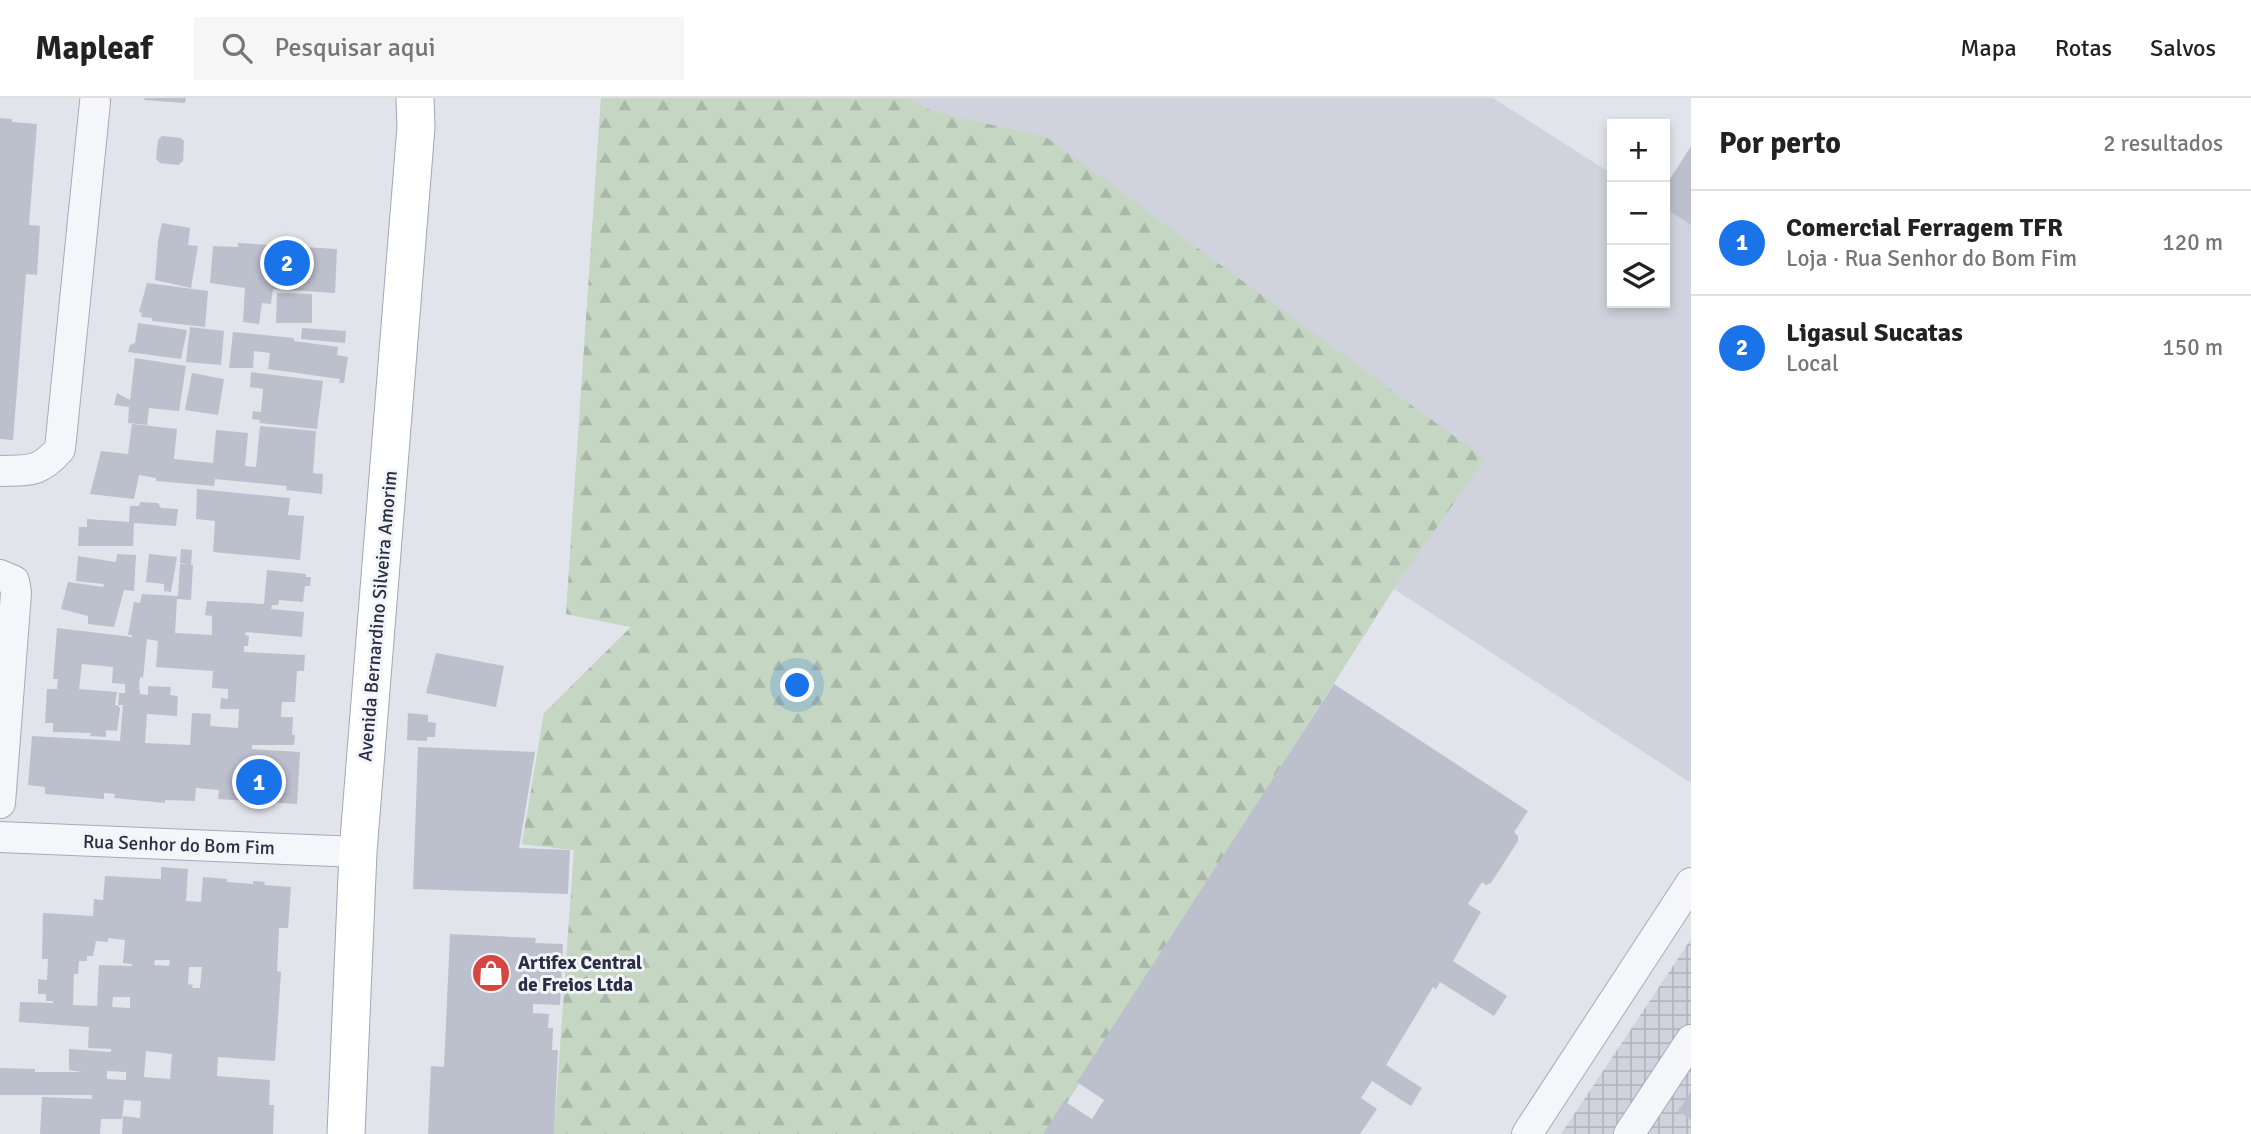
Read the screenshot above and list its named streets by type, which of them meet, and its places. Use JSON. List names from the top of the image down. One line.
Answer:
{"streets":{"main road":["Avenida Bernardino Silveira Amorim"],"street":["Rua Senhor do Bom Fim"]},"crossings":[["Avenida Bernardino Silveira Amorim","Rua Senhor do Bom Fim"]],"places":{"shop":["Artifex Central de Freios Ltda"]},"page":{"header":"Mapleaf","search":"Pesquisar aqui","nav":["Mapa","Rotas","Salvos"],"heading":["Por perto","2 resultados"],"map_buttons":["+","−"],"list":[{"mark":"1","name":"Comercial Ferragem TFR","note":"Loja · Rua Senhor do Bom Fim","value":"120 m"},{"mark":"2","name":"Ligasul Sucatas","note":"Local","value":"150 m"}],"pins":["2","1"]}}
